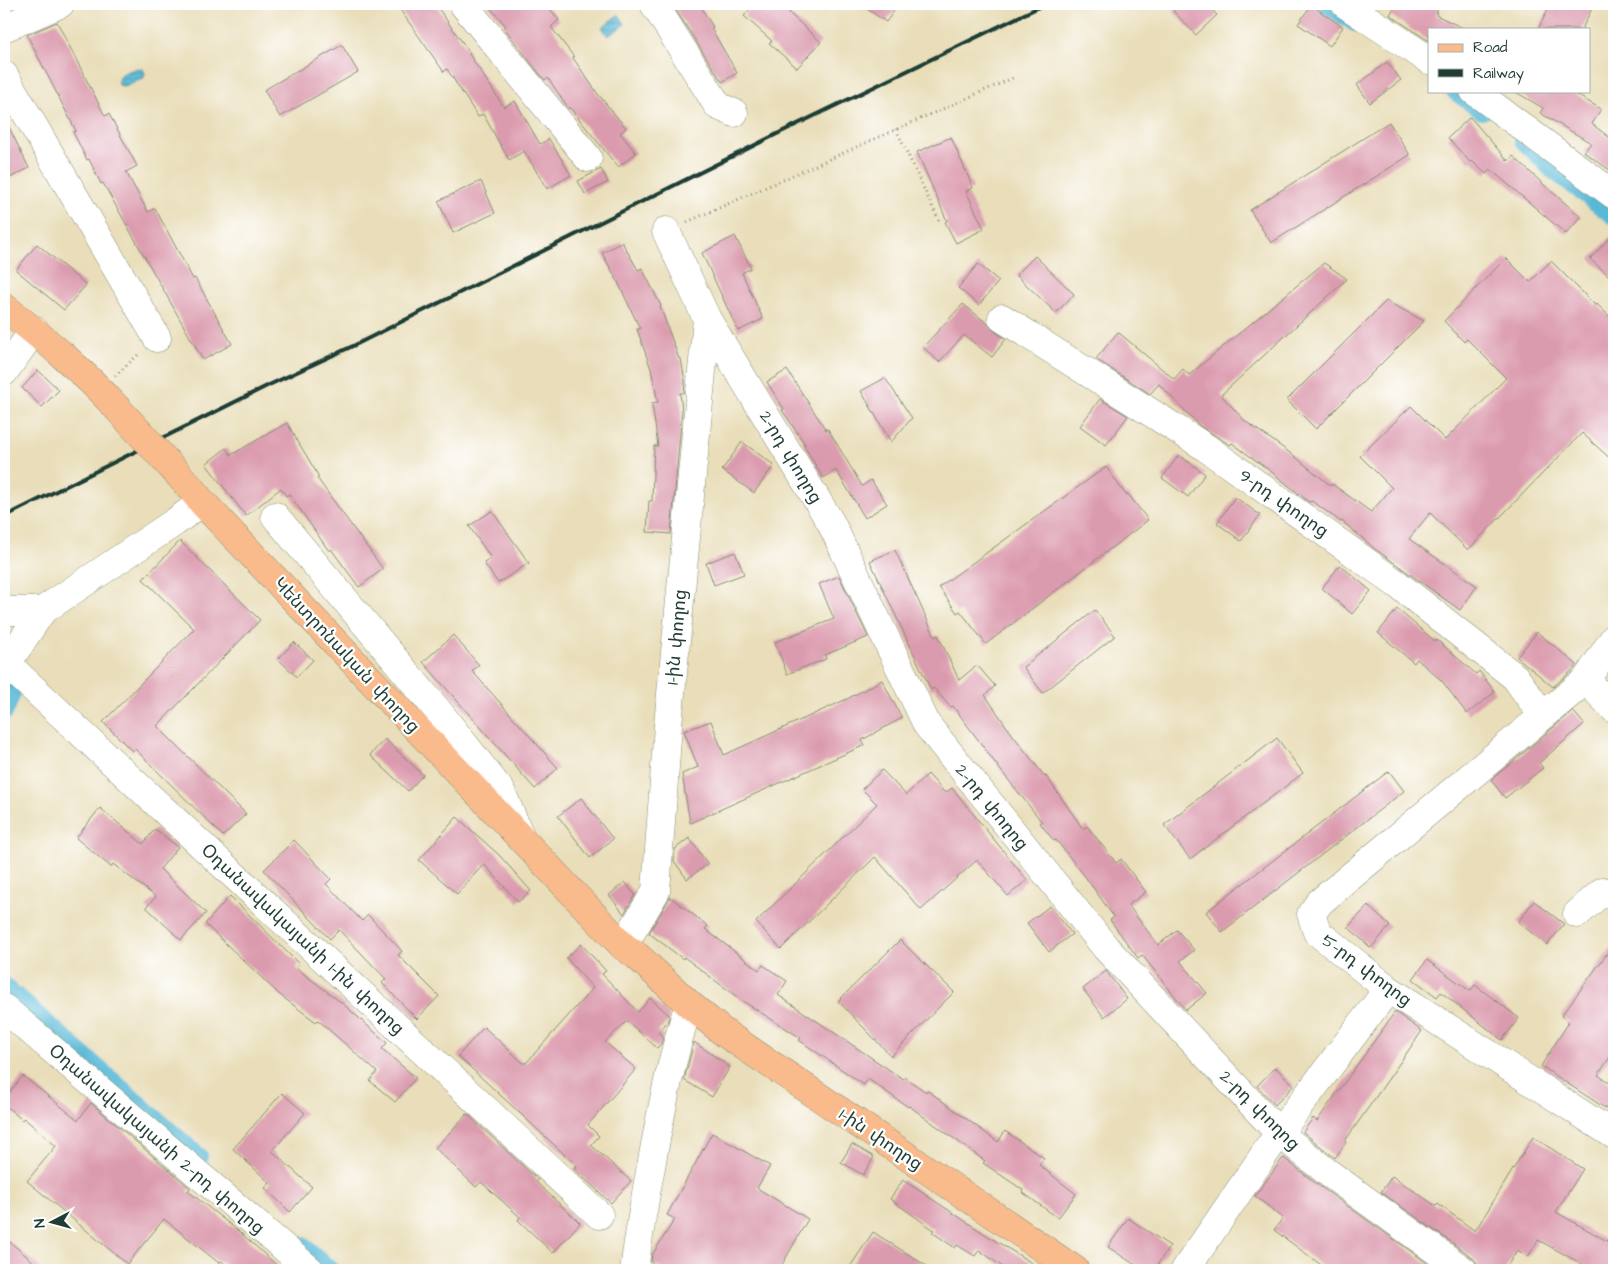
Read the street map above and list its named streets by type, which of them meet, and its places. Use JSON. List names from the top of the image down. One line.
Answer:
{"streets":{"main road":["1-ին փողոց","Կենտրոնական փողոց"],"street":["2-րդ փողոց","9-րդ փողոց","Օդանավակայանի 1-ին փողոց","5-րդ փողոց","Օդանավակայանի 2-րդ փողոց"]},"crossings":[["2-րդ փողոց","1-ին փողոց"],["9-րդ փողոց","5-րդ փողոց"],["1-ին փողոց","Կենտրոնական փողոց"]],"legend":["Road","Railway"],"north":"left"}
